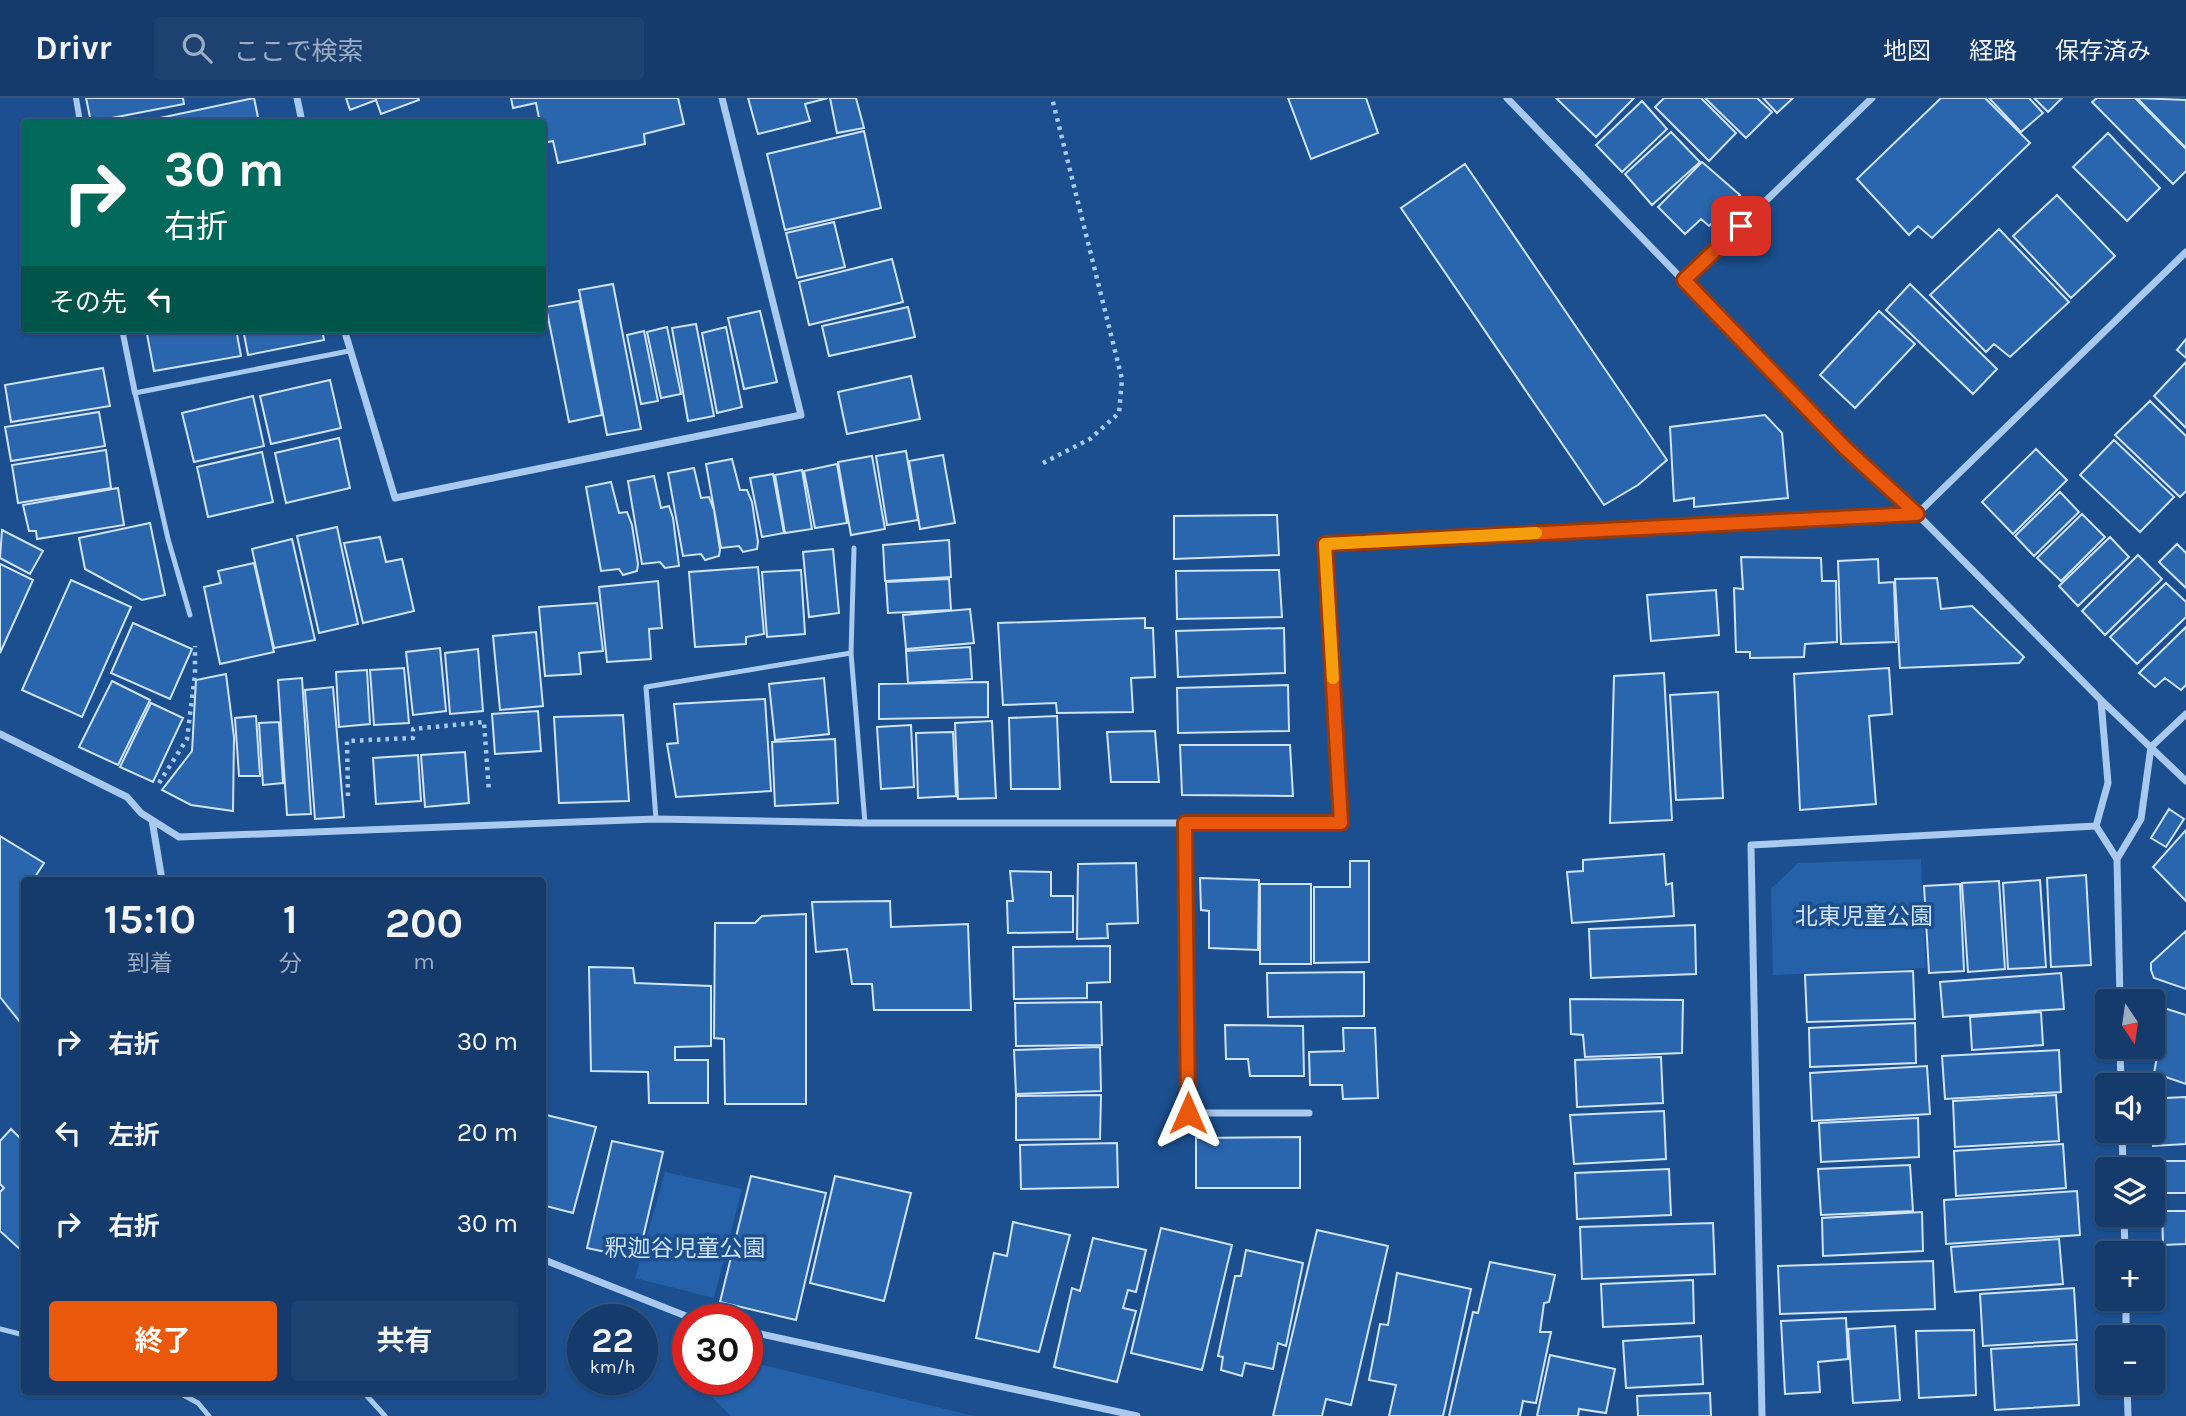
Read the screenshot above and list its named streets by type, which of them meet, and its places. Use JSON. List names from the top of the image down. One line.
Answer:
{"parks":["北東児童公園","釈迦谷児童公園"],"north":"bottom","page":{"header":"Drivr","search":"ここで検索","nav":["地図","経路","保存済み"],"turn":["30 m","右折"],"then":"その先","eta":["15:10","到着","1","分","200","m"],"map_buttons":["+","−"],"list":[{"name":"右折","value":"30 m"},{"name":"左折","value":"20 m"},{"name":"右折","value":"30 m"}],"buttons":["終了","共有"],"speed":"22 km/h","limit":"30"}}
